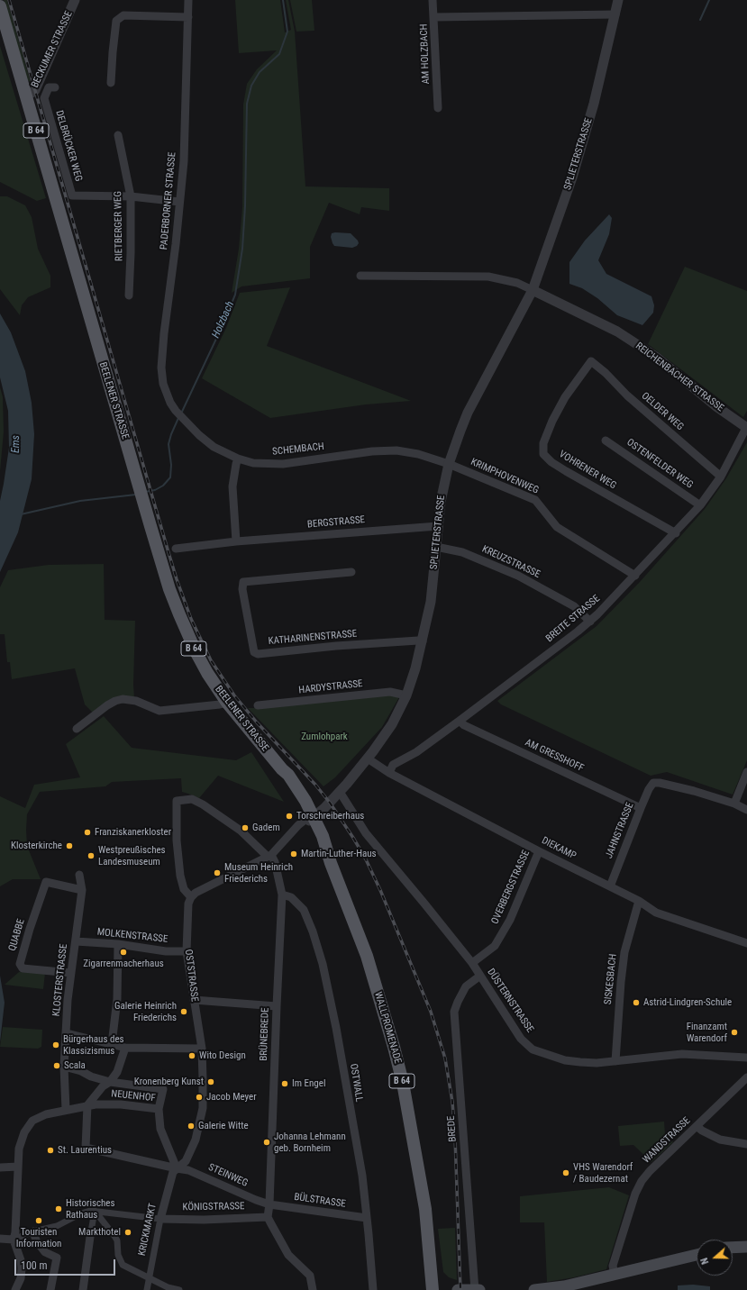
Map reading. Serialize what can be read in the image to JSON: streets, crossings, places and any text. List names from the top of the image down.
{
  "streets": {
    "main road": ["B 64", "BEELENER STRASSE", "WALLPROMENADE"],
    "street": [
      "BECKUMER STRASSE",
      "AM HOLZBACH",
      "DELBRÜCKER WEG",
      "SPLIETERSTRASSE",
      "PADERBORNER STRASSE",
      "RIETBERGER WEG",
      "REICHENBACHER STRASSE",
      "OELDER WEG",
      "SCHEMBACH",
      "OSTENFELDER WEG",
      "VOHRENER WEG",
      "KRIMPHOVENWEG",
      "BERGSTRASSE",
      "KREUZSTRASSE",
      "BREITE STRASSE",
      "KATHARINENSTRASSE",
      "HARDYSTRASSE",
      "AM GRESSHOFF",
      "JAHNSTRASSE",
      "DIEKAMP",
      "OVERBERGSTRASSE",
      "QUABBE",
      "MOLKENSTRASSE",
      "OSTSTRASSE",
      "SISKESBACH",
      "KLOSTERSTRASSE",
      "DÜSTERNSTRASSE",
      "BRÜNEBREDE",
      "OSTWALL",
      "NEUENHOF",
      "BREDE",
      "WANDSTRASSE",
      "STEINWEG",
      "BÜLSTRASSE",
      "KÖNIGSTRASSE",
      "KRICKMARKT"
    ]
  },
  "crossings": [
    ["BECKUMER STRASSE", "BEELENER STRASSE"],
    ["DELBRÜCKER WEG", "PADERBORNER STRASSE"],
    ["DELBRÜCKER WEG", "RIETBERGER WEG"],
    ["SPLIETERSTRASSE", "REICHENBACHER STRASSE"],
    ["SPLIETERSTRASSE", "BEELENER STRASSE"],
    ["SPLIETERSTRASSE", "SCHEMBACH"],
    ["SPLIETERSTRASSE", "KRIMPHOVENWEG"],
    ["SPLIETERSTRASSE", "BERGSTRASSE"],
    ["SPLIETERSTRASSE", "KREUZSTRASSE"],
    ["SPLIETERSTRASSE", "KATHARINENSTRASSE"],
    ["SPLIETERSTRASSE", "HARDYSTRASSE"],
    ["SPLIETERSTRASSE", "DIEKAMP"],
    ["SPLIETERSTRASSE", "DÜSTERNSTRASSE"],
    ["SPLIETERSTRASSE", "WALLPROMENADE"],
    ["PADERBORNER STRASSE", "SCHEMBACH"],
    ["REICHENBACHER STRASSE", "BREITE STRASSE"],
    ["BEELENER STRASSE", "WALLPROMENADE"],
    ["OELDER WEG", "VOHRENER WEG"],
    ["OELDER WEG", "BREITE STRASSE"],
    ["SCHEMBACH", "KRIMPHOVENWEG"],
    ["OSTENFELDER WEG", "BREITE STRASSE"],
    ["VOHRENER WEG", "BREITE STRASSE"],
    ["KRIMPHOVENWEG", "BREITE STRASSE"],
    ["KREUZSTRASSE", "BREITE STRASSE"],
    ["BREITE STRASSE", "AM GRESSHOFF"],
    ["BREITE STRASSE", "DIEKAMP"],
    ["AM GRESSHOFF", "JAHNSTRASSE"],
    ["JAHNSTRASSE", "DIEKAMP"],
    ["DIEKAMP", "OVERBERGSTRASSE"],
    ["DIEKAMP", "SISKESBACH"],
    ["OVERBERGSTRASSE", "DÜSTERNSTRASSE"],
    ["QUABBE", "KLOSTERSTRASSE"],
    ["MOLKENSTRASSE", "OSTSTRASSE"],
    ["MOLKENSTRASSE", "KLOSTERSTRASSE"],
    ["OSTSTRASSE", "NEUENHOF"],
    ["OSTSTRASSE", "STEINWEG"],
    ["OSTSTRASSE", "KRICKMARKT"],
    ["SISKESBACH", "DÜSTERNSTRASSE"],
    ["KLOSTERSTRASSE", "NEUENHOF"],
    ["DÜSTERNSTRASSE", "BREDE"],
    ["BRÜNEBREDE", "OSTWALL"],
    ["BRÜNEBREDE", "STEINWEG"],
    ["BRÜNEBREDE", "BÜLSTRASSE"],
    ["BRÜNEBREDE", "KÖNIGSTRASSE"],
    ["OSTWALL", "BÜLSTRASSE"],
    ["NEUENHOF", "STEINWEG"],
    ["NEUENHOF", "KRICKMARKT"],
    ["STEINWEG", "BÜLSTRASSE"],
    ["STEINWEG", "KRICKMARKT"],
    ["KÖNIGSTRASSE", "KRICKMARKT"]
  ],
  "water": ["Holzbach", "Ems"],
  "parks": ["Zumlohpark"],
  "places": [
    "Torschreiberhaus",
    "Gadem",
    "Franziskanerkloster",
    "Klosterkirche",
    "Martin-Luther-Haus",
    "Westpreußisches Landesmuseum",
    "Museum Heinrich Friederichs",
    "Zigarrenmacherhaus",
    "Astrid-Lindgren-Schule",
    "Galerie Heinrich Friederichs",
    "Finanzamt Warendorf",
    "Bürgerhaus des Klassizismus",
    "Wito Design",
    "Scala",
    "Kronenberg Kunst",
    "Im Engel",
    "Jacob Meyer",
    "Galerie Witte",
    "Johanna Lehmann geb. Bornheim",
    "St. Laurentius",
    "VHS Warendorf / Baudezernat",
    "Historisches Rathaus",
    "Touristen Information",
    "Markthotel"
  ],
  "scale_bar": "100 m",
  "north": "left"
}
